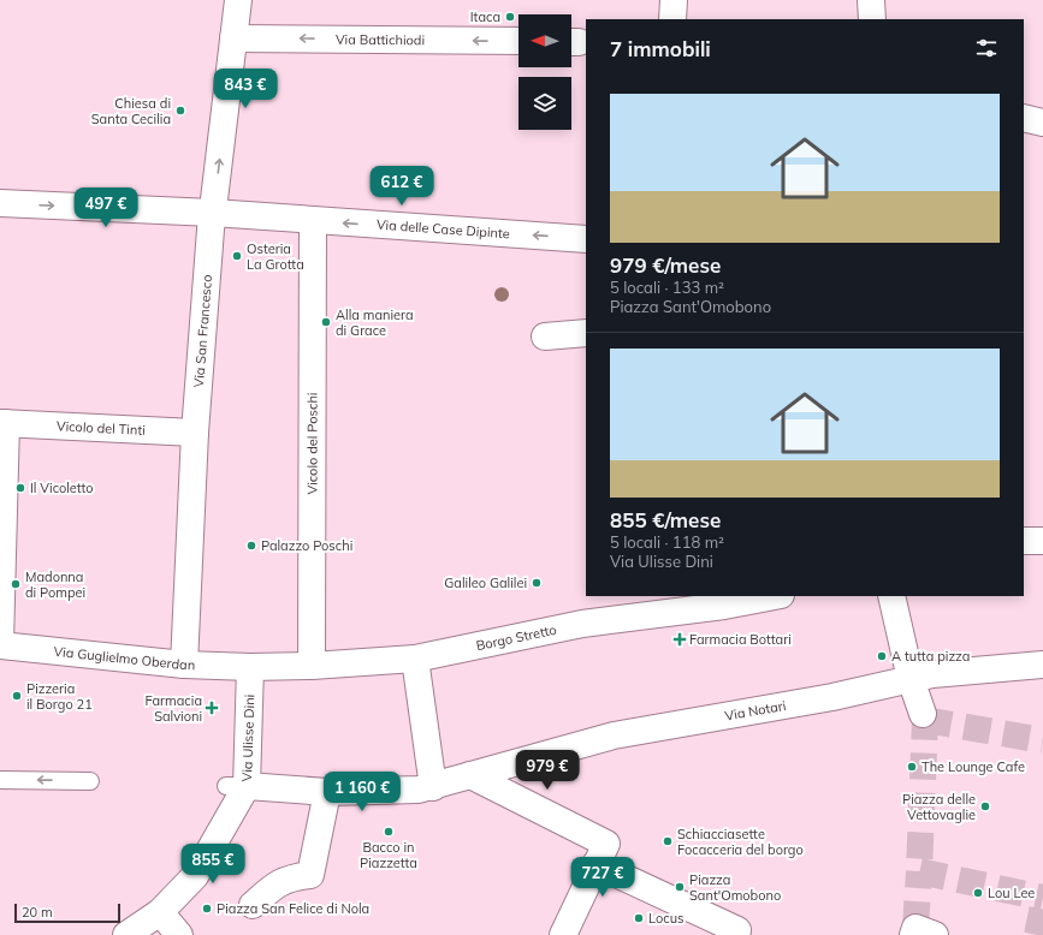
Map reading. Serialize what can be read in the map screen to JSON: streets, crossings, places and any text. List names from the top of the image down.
{
  "streets": {
    "street": [
      "Via Battichiodi",
      "Via delle Case Dipinte",
      "Via San Francesco",
      "Vicolo del Tinti",
      "Vicolo del Poschi",
      "Borgo Stretto",
      "Via Guglielmo Oberdan",
      "Via Notari",
      "Via Ulisse Dini"
    ]
  },
  "crossings": [
    ["Via Battichiodi", "Via San Francesco"],
    ["Via delle Case Dipinte", "Via San Francesco"],
    ["Via delle Case Dipinte", "Vicolo del Poschi"],
    ["Via San Francesco", "Vicolo del Tinti"],
    ["Via San Francesco", "Via Guglielmo Oberdan"],
    ["Vicolo del Tinti", "Via Guglielmo Oberdan"],
    ["Vicolo del Poschi", "Borgo Stretto"],
    ["Borgo Stretto", "Via Guglielmo Oberdan"],
    ["Borgo Stretto", "Via Ulisse Dini"],
    ["Via Guglielmo Oberdan", "Via Ulisse Dini"],
    ["Via Notari", "Via Ulisse Dini"]
  ],
  "one_way": ["Via Battichiodi"],
  "places": {
    "other": [
      "Itaca",
      "Chiesa di Santa Cecilia",
      "Osteria La Grotta",
      "Alla maniera di Grace",
      "Il Vicoletto",
      "Palazzo Poschi",
      "Galileo Galilei",
      "Madonna di Pompei",
      "A tutta pizza",
      "Pizzeria il Borgo 21",
      "The Lounge Cafe",
      "Piazza delle Vettovaglie",
      "Bacco in Piazzetta",
      "Schiacciasette Focacceria del borgo",
      "Piazza Sant'Omobono",
      "Lou Lee",
      "Piazza San Felice di Nola",
      "Locus"
    ],
    "health": ["Farmacia Bottari", "Farmacia Salvioni"]
  },
  "scale_bar": "20 m",
  "north": "left",
  "page": {
    "heading": "7 immobili",
    "price": [
      "843 €",
      "612 €",
      "497 €",
      "979 €",
      "1 160 €",
      "855 €",
      "727 €"
    ],
    "list": [
      {
        "name": "979 €/mese",
        "note": "5 locali · 133 m² · Piazza Sant'Omobono"
      },
      {
        "name": "855 €/mese",
        "note": "5 locali · 118 m² · Via Ulisse Dini"
      }
    ],
    "scale": "20 m"
  }
}
